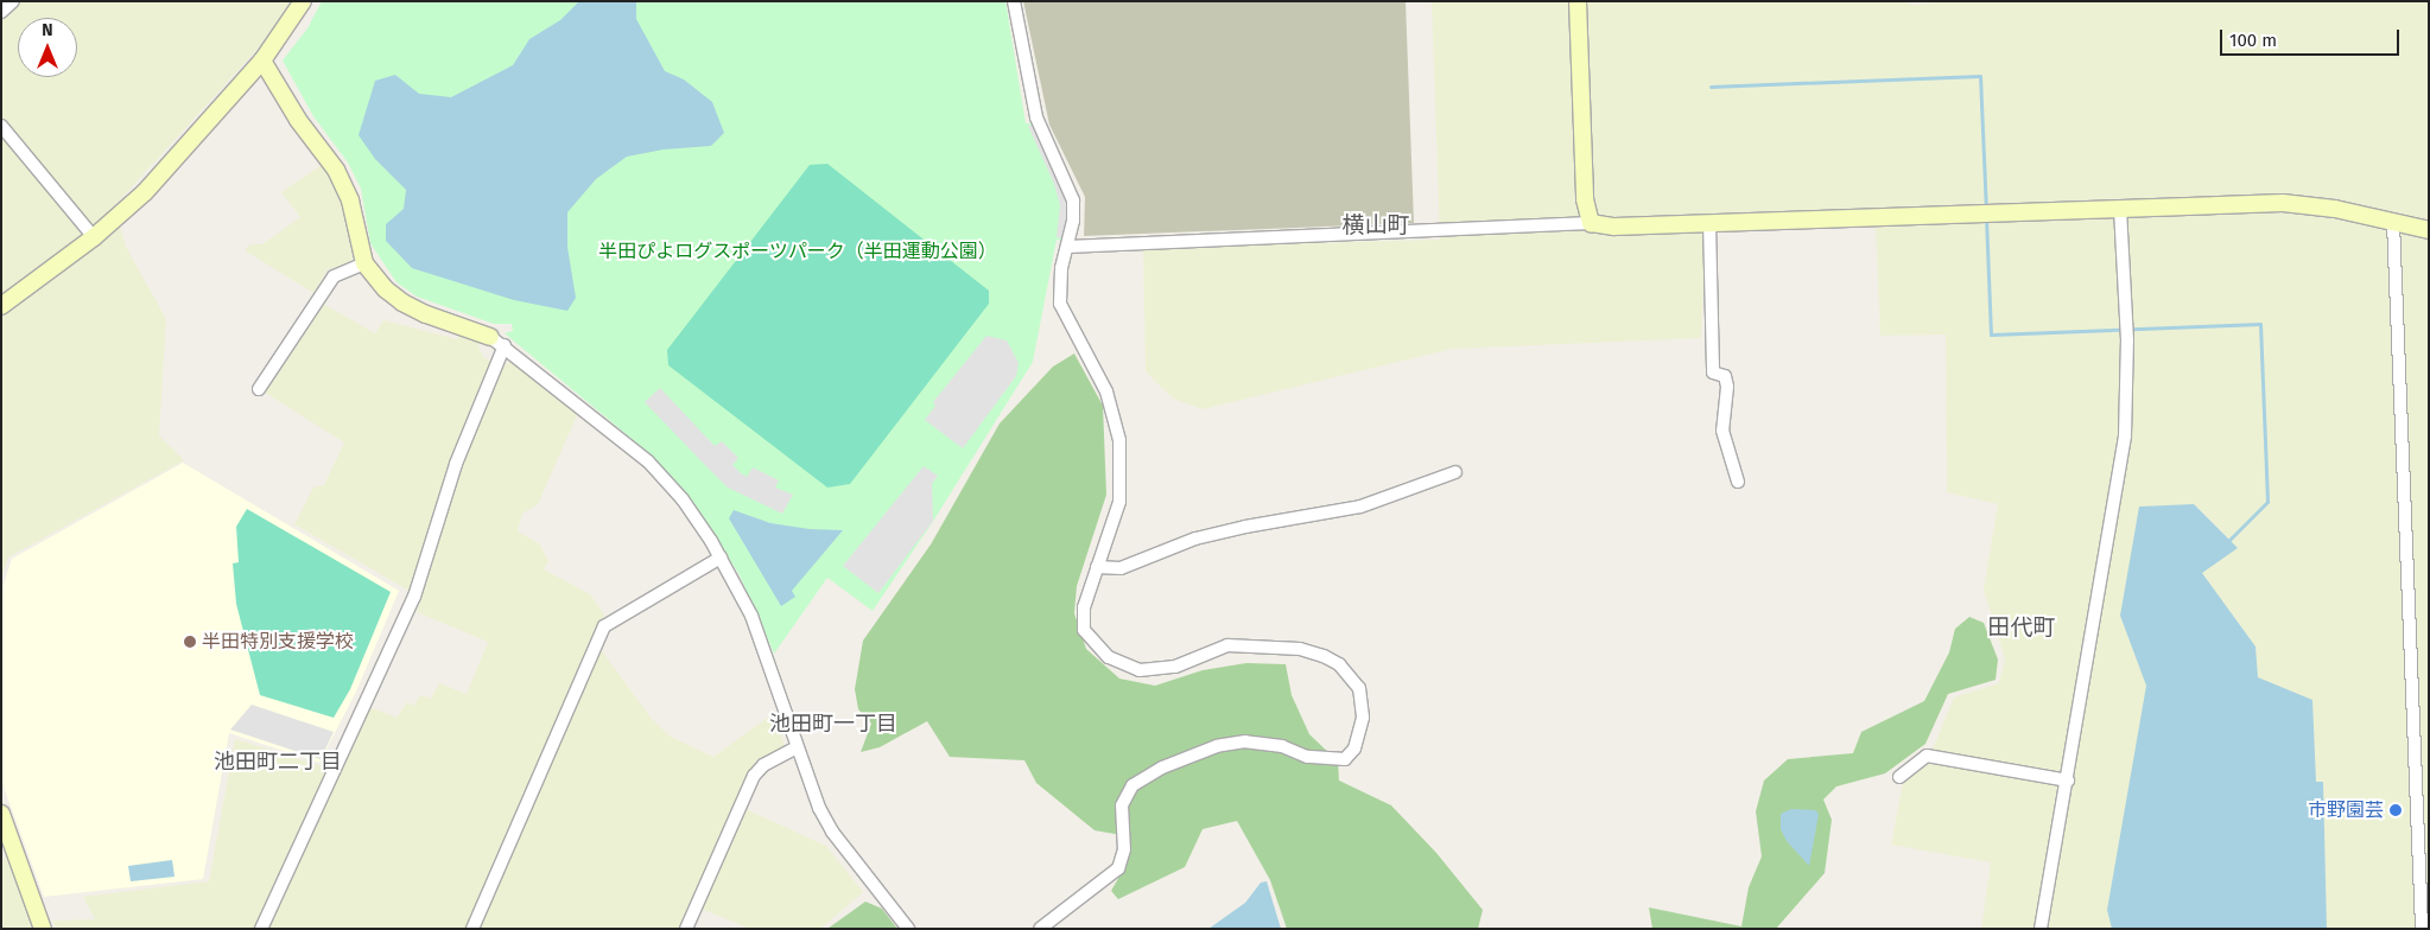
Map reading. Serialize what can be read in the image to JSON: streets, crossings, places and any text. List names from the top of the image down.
{
  "districts": [
    "横山町",
    "田代町",
    "池田町一丁目",
    "池田町二丁目"
  ],
  "parks": ["半田ぴよログスポーツパーク（半田運動公園）"],
  "places": ["半田特別支援学校", "市野園芸"],
  "scale_bar": "100 m",
  "north": "top"
}
